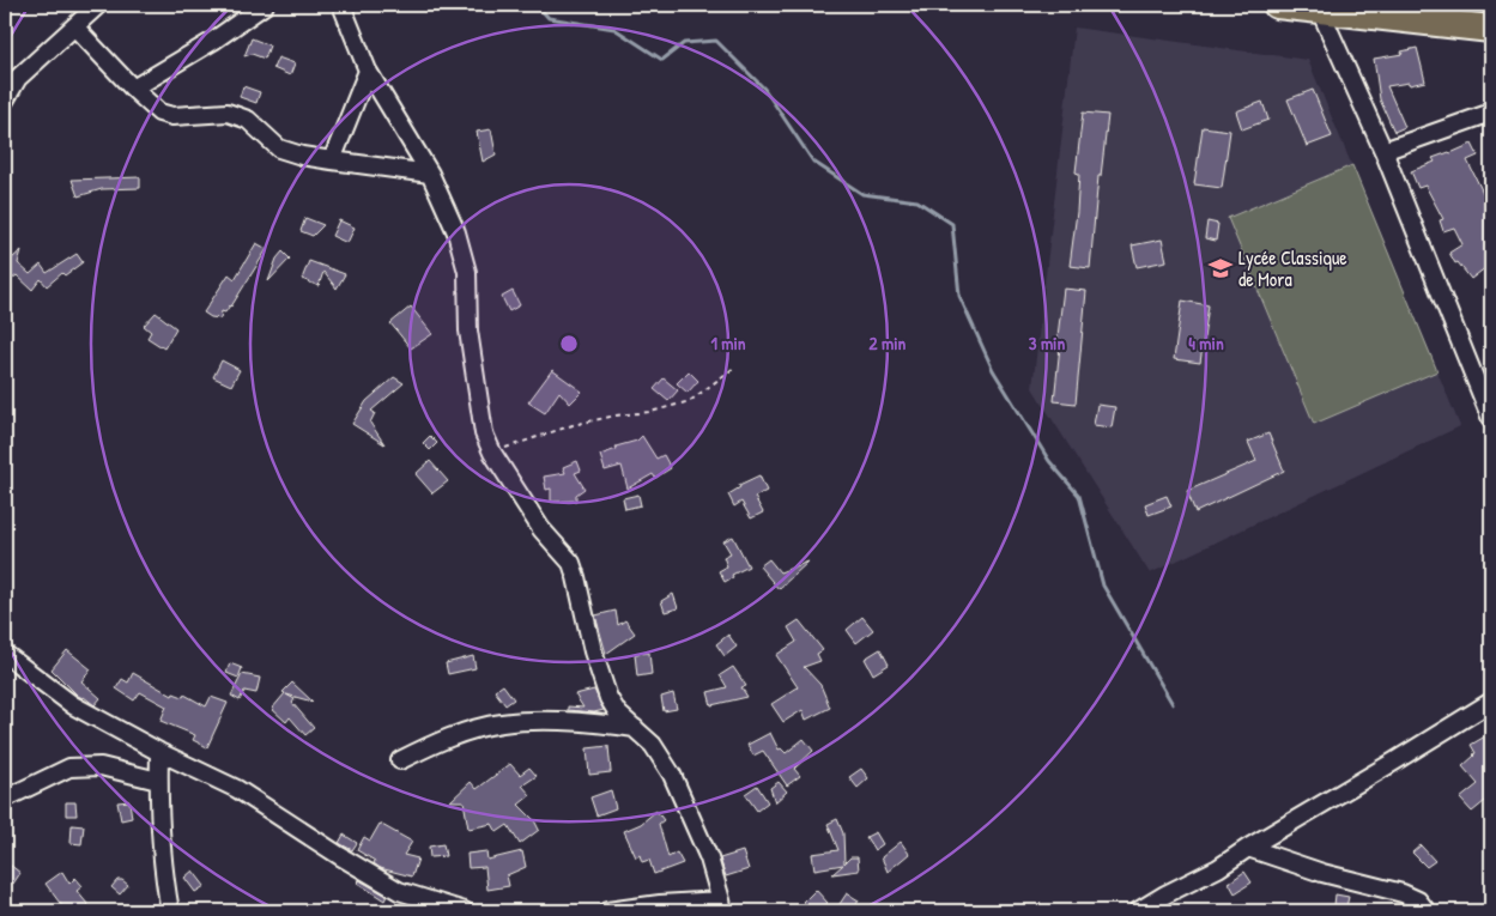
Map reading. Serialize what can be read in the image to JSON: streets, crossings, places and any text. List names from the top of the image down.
{
  "places": {
    "school or university": ["Lycée Classique de Mora"]
  },
  "rings": [
    "1 min",
    "2 min",
    "3 min",
    "4 min"
  ]
}
